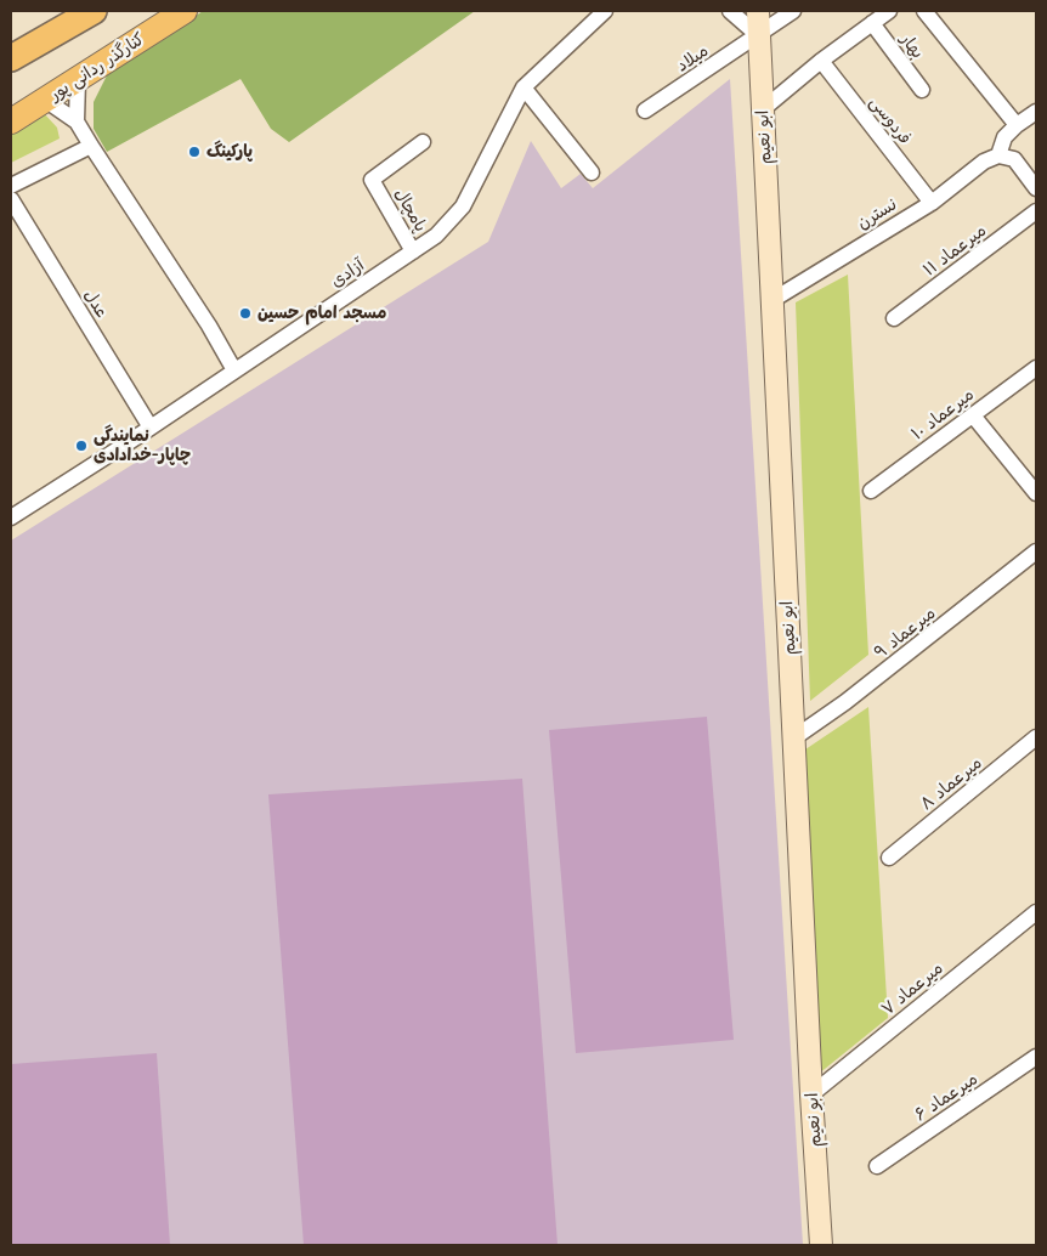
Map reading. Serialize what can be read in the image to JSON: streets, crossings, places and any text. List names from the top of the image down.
{
  "streets": {
    "main road": ["کنارگذر ردانی پور", "ابو نعیم"],
    "street": [
      "بهار",
      "میلاد",
      "فردوسی",
      "پامچال",
      "نسترن",
      "میرعماد ۱۱",
      "آزادی",
      "عدل",
      "میرعماد ۱۰",
      "میرعماد ۹",
      "میرعماد ۸",
      "میرعماد ۷",
      "میرعماد ۶"
    ]
  },
  "crossings": [
    ["میلاد", "ابو نعیم"],
    ["فردوسی", "نسترن"],
    ["ابو نعیم", "نسترن"],
    ["ابو نعیم", "میرعماد ۹"],
    ["ابو نعیم", "میرعماد ۷"],
    ["پامچال", "آزادی"],
    ["آزادی", "عدل"]
  ],
  "places": ["پارکینگ", "مسجد امام حسین", "نمایندگی چاپار-خدادادی"]
}
